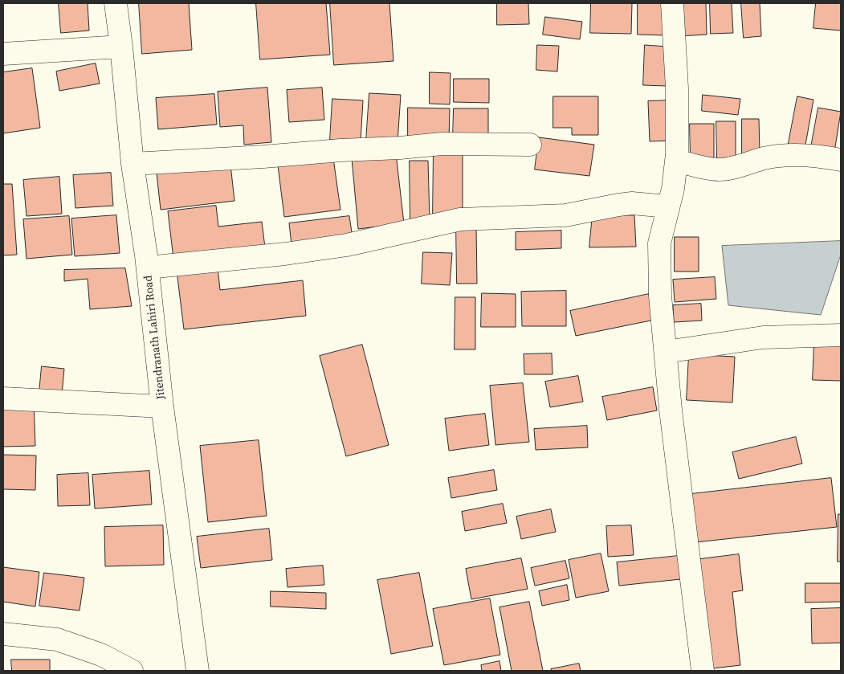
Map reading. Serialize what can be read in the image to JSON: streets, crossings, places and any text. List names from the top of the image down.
{
  "streets": {
    "street": ["Jitendranath Lahiri Road"]
  }
}
